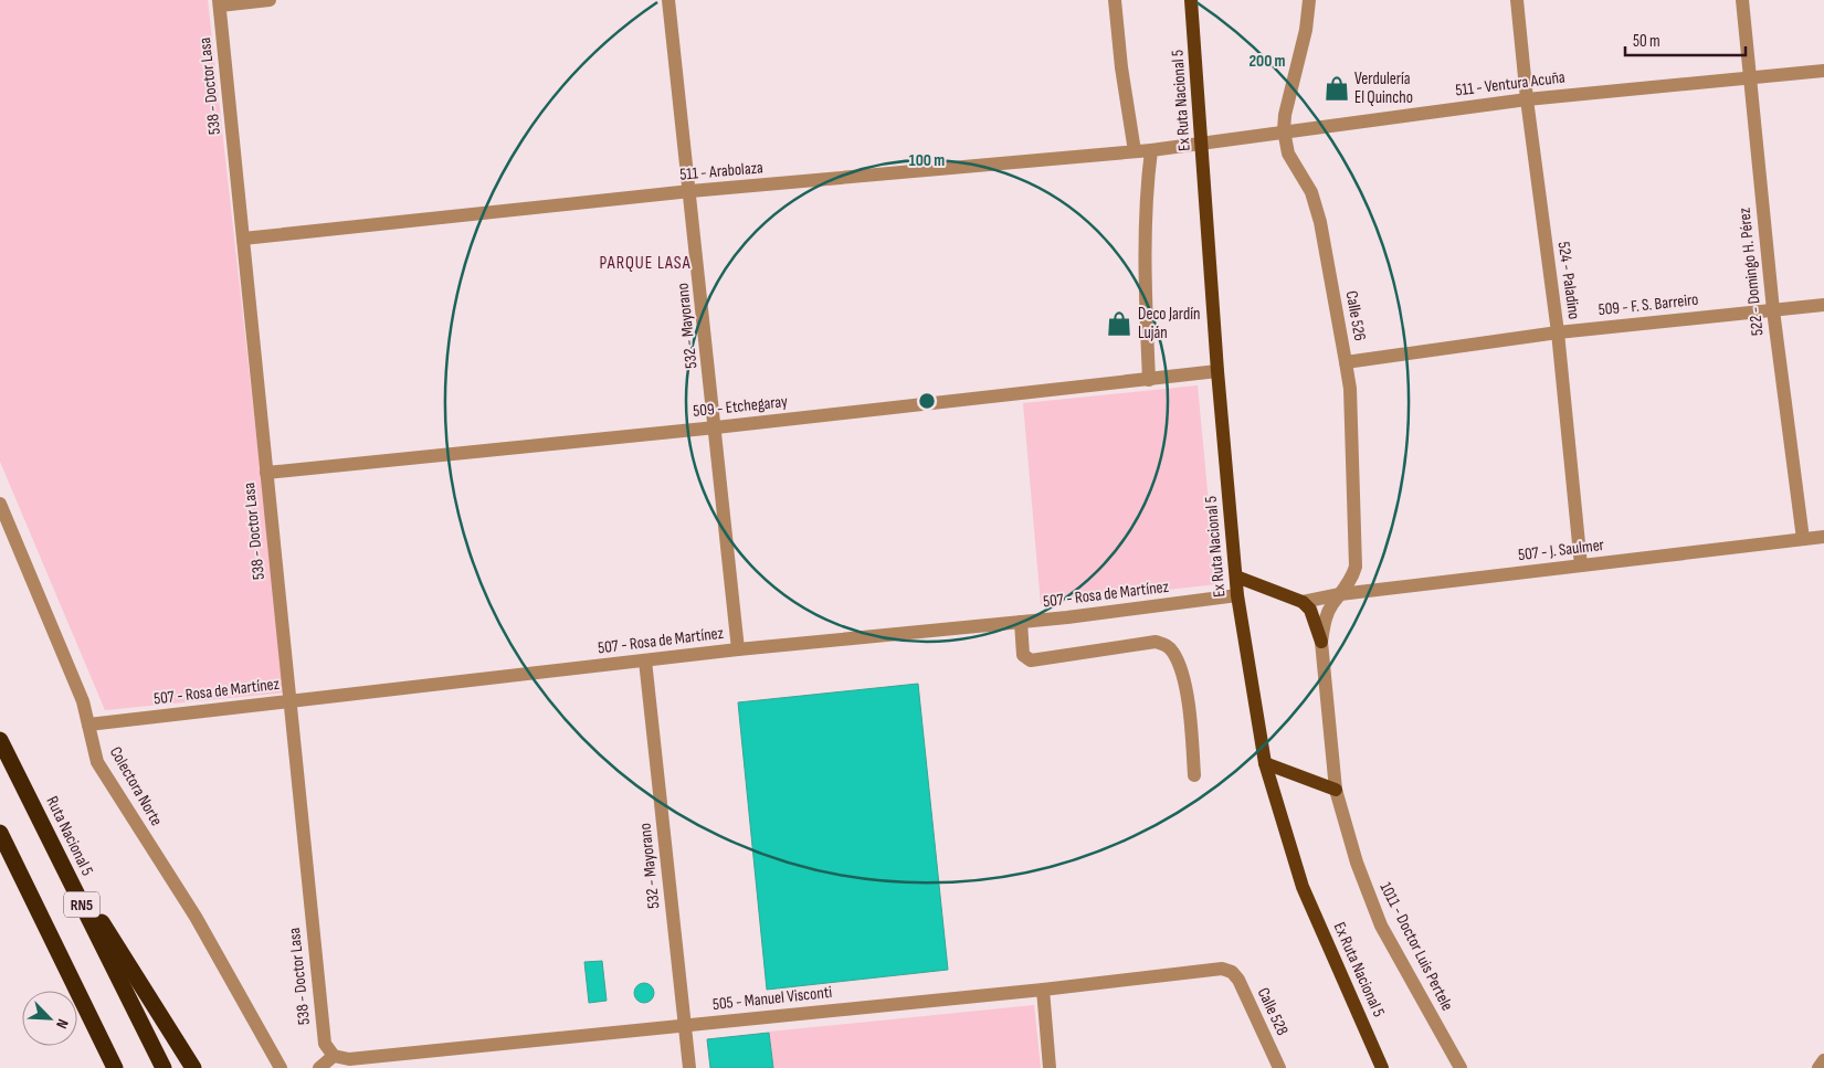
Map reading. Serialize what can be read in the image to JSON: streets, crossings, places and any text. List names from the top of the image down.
{
  "streets": {
    "highway": ["Ruta Nacional 5", "RN5"],
    "main road": ["Ex Ruta Nacional 5"],
    "street": [
      "511 - Ventura Acuña",
      "538 - Doctor Lasa",
      "511 - Arabolaza",
      "522 - Domingo H. Pérez",
      "524 - Paladino",
      "509 - F. S. Barreiro",
      "Calle 526",
      "532 - Mayorano",
      "509 - Etchegaray",
      "507 - J. Saulmer",
      "507 - Rosa de Martínez",
      "Colectora Norte",
      "1011 - Doctor Luis Pertele",
      "505 - Manuel Visconti",
      "Calle 528"
    ]
  },
  "crossings": [
    ["511 - Ventura Acuña", "Ex Ruta Nacional 5"],
    ["511 - Ventura Acuña", "511 - Arabolaza"],
    ["511 - Ventura Acuña", "522 - Domingo H. Pérez"],
    ["511 - Ventura Acuña", "524 - Paladino"],
    ["511 - Ventura Acuña", "Calle 526"],
    ["538 - Doctor Lasa", "511 - Arabolaza"],
    ["538 - Doctor Lasa", "509 - Etchegaray"],
    ["538 - Doctor Lasa", "507 - Rosa de Martínez"],
    ["538 - Doctor Lasa", "505 - Manuel Visconti"],
    ["Ex Ruta Nacional 5", "511 - Arabolaza"],
    ["Ex Ruta Nacional 5", "509 - Etchegaray"],
    ["Ex Ruta Nacional 5", "507 - Rosa de Martínez"],
    ["511 - Arabolaza", "532 - Mayorano"],
    ["522 - Domingo H. Pérez", "509 - F. S. Barreiro"],
    ["522 - Domingo H. Pérez", "507 - J. Saulmer"],
    ["524 - Paladino", "509 - F. S. Barreiro"],
    ["524 - Paladino", "507 - J. Saulmer"],
    ["509 - F. S. Barreiro", "Calle 526"],
    ["Calle 526", "507 - J. Saulmer"],
    ["Calle 526", "1011 - Doctor Luis Pertele"],
    ["532 - Mayorano", "509 - Etchegaray"],
    ["532 - Mayorano", "507 - Rosa de Martínez"],
    ["532 - Mayorano", "505 - Manuel Visconti"],
    ["507 - Rosa de Martínez", "Colectora Norte"],
    ["505 - Manuel Visconti", "Calle 528"]
  ],
  "districts": ["PARQUE LASA"],
  "places": {
    "shop": ["Verdulería El Quincho", "Deco Jardín Luján"]
  },
  "scale_bar": "50 m",
  "north": "bottom right",
  "rings": ["200 m", "100 m"]
}
